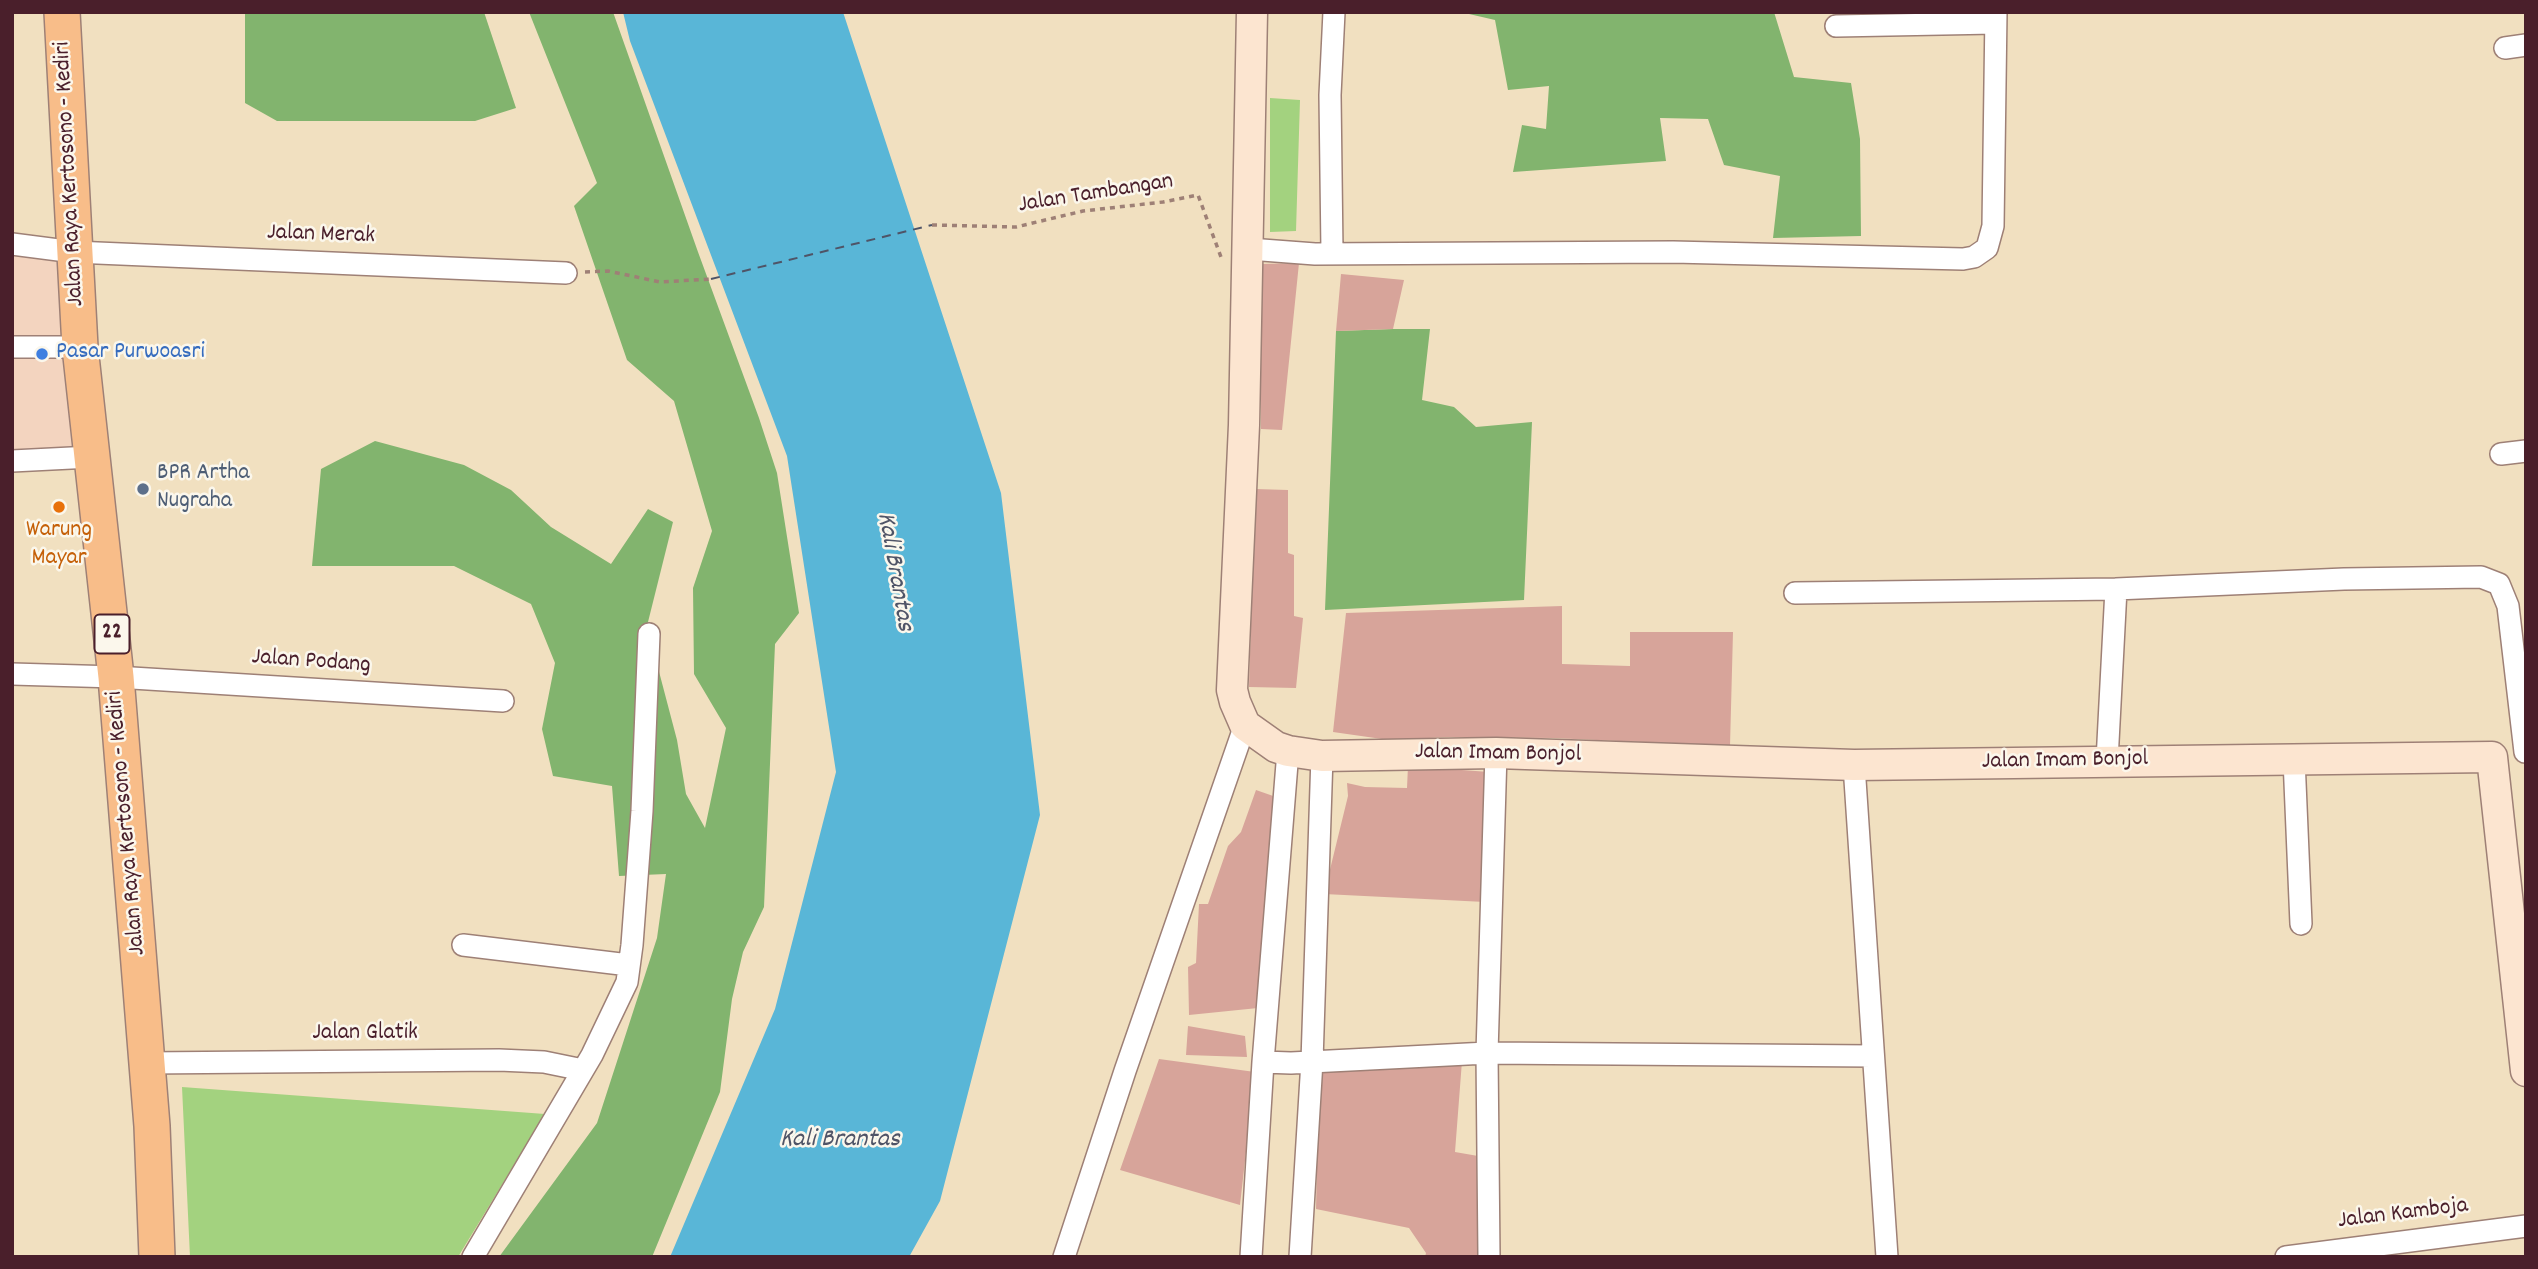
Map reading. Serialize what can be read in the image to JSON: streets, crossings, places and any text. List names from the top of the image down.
{
  "streets": {
    "highway": ["Jalan Raya Kertosono - Kediri", "22"],
    "main road": ["Jalan Imam Bonjol"],
    "street": [
      "Jalan Merak",
      "Jalan Podang",
      "Jalan Glatik",
      "Jalan Kamboja"
    ],
    "path": ["Jalan Tambangan"]
  },
  "crossings": [
    ["Jalan Raya Kertosono - Kediri", "Jalan Merak"],
    ["Jalan Raya Kertosono - Kediri", "Jalan Podang"],
    ["Jalan Raya Kertosono - Kediri", "Jalan Glatik"]
  ],
  "water": ["Kali Brantas"],
  "places": ["Pasar Purwoasri", "BPR Artha Nugraha", "Warung Mayar"]
}
